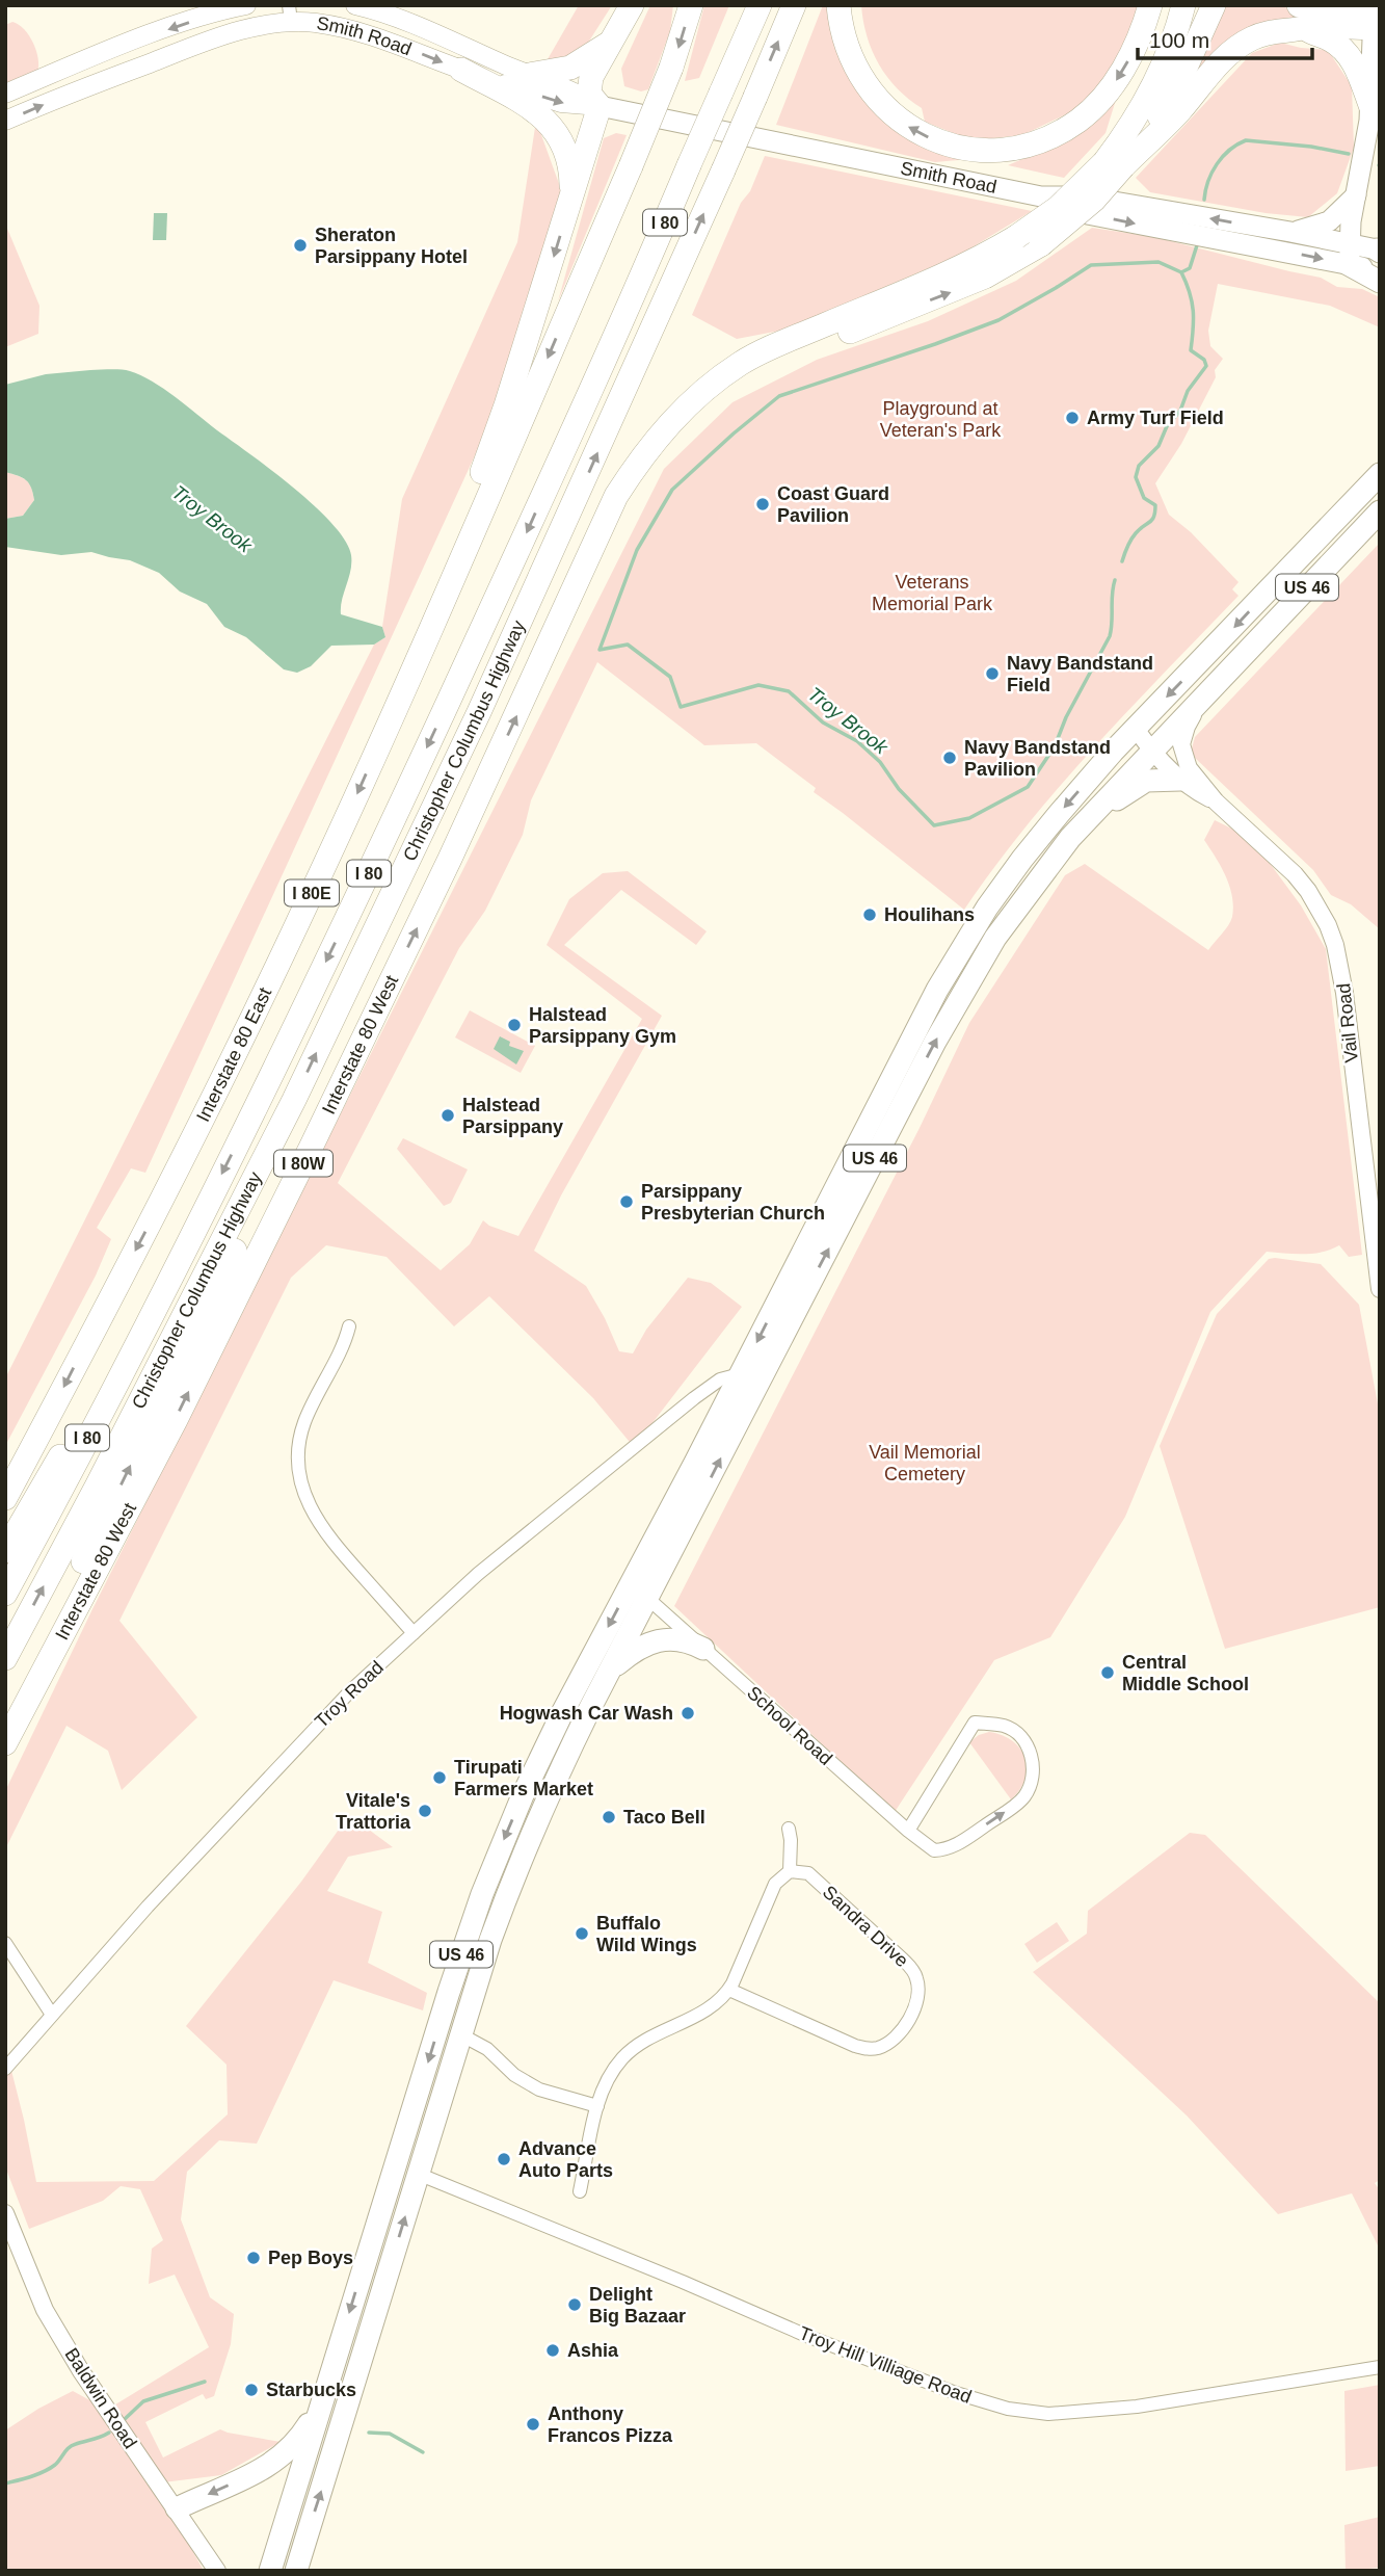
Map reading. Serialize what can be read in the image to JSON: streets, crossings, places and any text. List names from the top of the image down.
{
  "streets": {
    "highway": [
      "I 80",
      "US 46",
      "Christopher Columbus Highway",
      "I 80E",
      "Interstate 80 West",
      "Interstate 80 East",
      "I 80W"
    ],
    "main road": ["Smith Road"],
    "street": [
      "Vail Road",
      "Troy Road",
      "School Road",
      "Sandra Drive",
      "Troy Hill Villiage Road",
      "Baldwin Road"
    ]
  },
  "crossings": [
    ["US 46", "Vail Road"],
    ["US 46", "Troy Road"],
    ["US 46", "School Road"],
    ["US 46", "Troy Hill Villiage Road"]
  ],
  "water": ["Troy Brook"],
  "parks": ["Playground at Veteran's Park", "Veterans Memorial Park", "Vail Memorial Cemetery"],
  "places": [
    "Sheraton Parsippany Hotel",
    "Army Turf Field",
    "Coast Guard Pavilion",
    "Navy Bandstand Field",
    "Navy Bandstand Pavilion",
    "Houlihans",
    "Halstead Parsippany Gym",
    "Halstead Parsippany",
    "Parsippany Presbyterian Church",
    "Central Middle School",
    "Hogwash Car Wash",
    "Tirupati Farmers Market",
    "Vitale's Trattoria",
    "Taco Bell",
    "Buffalo Wild Wings",
    "Advance Auto Parts",
    "Pep Boys",
    "Delight Big Bazaar",
    "Ashia",
    "Starbucks",
    "Anthony Francos Pizza"
  ],
  "scale_bar": "100 m"
}
